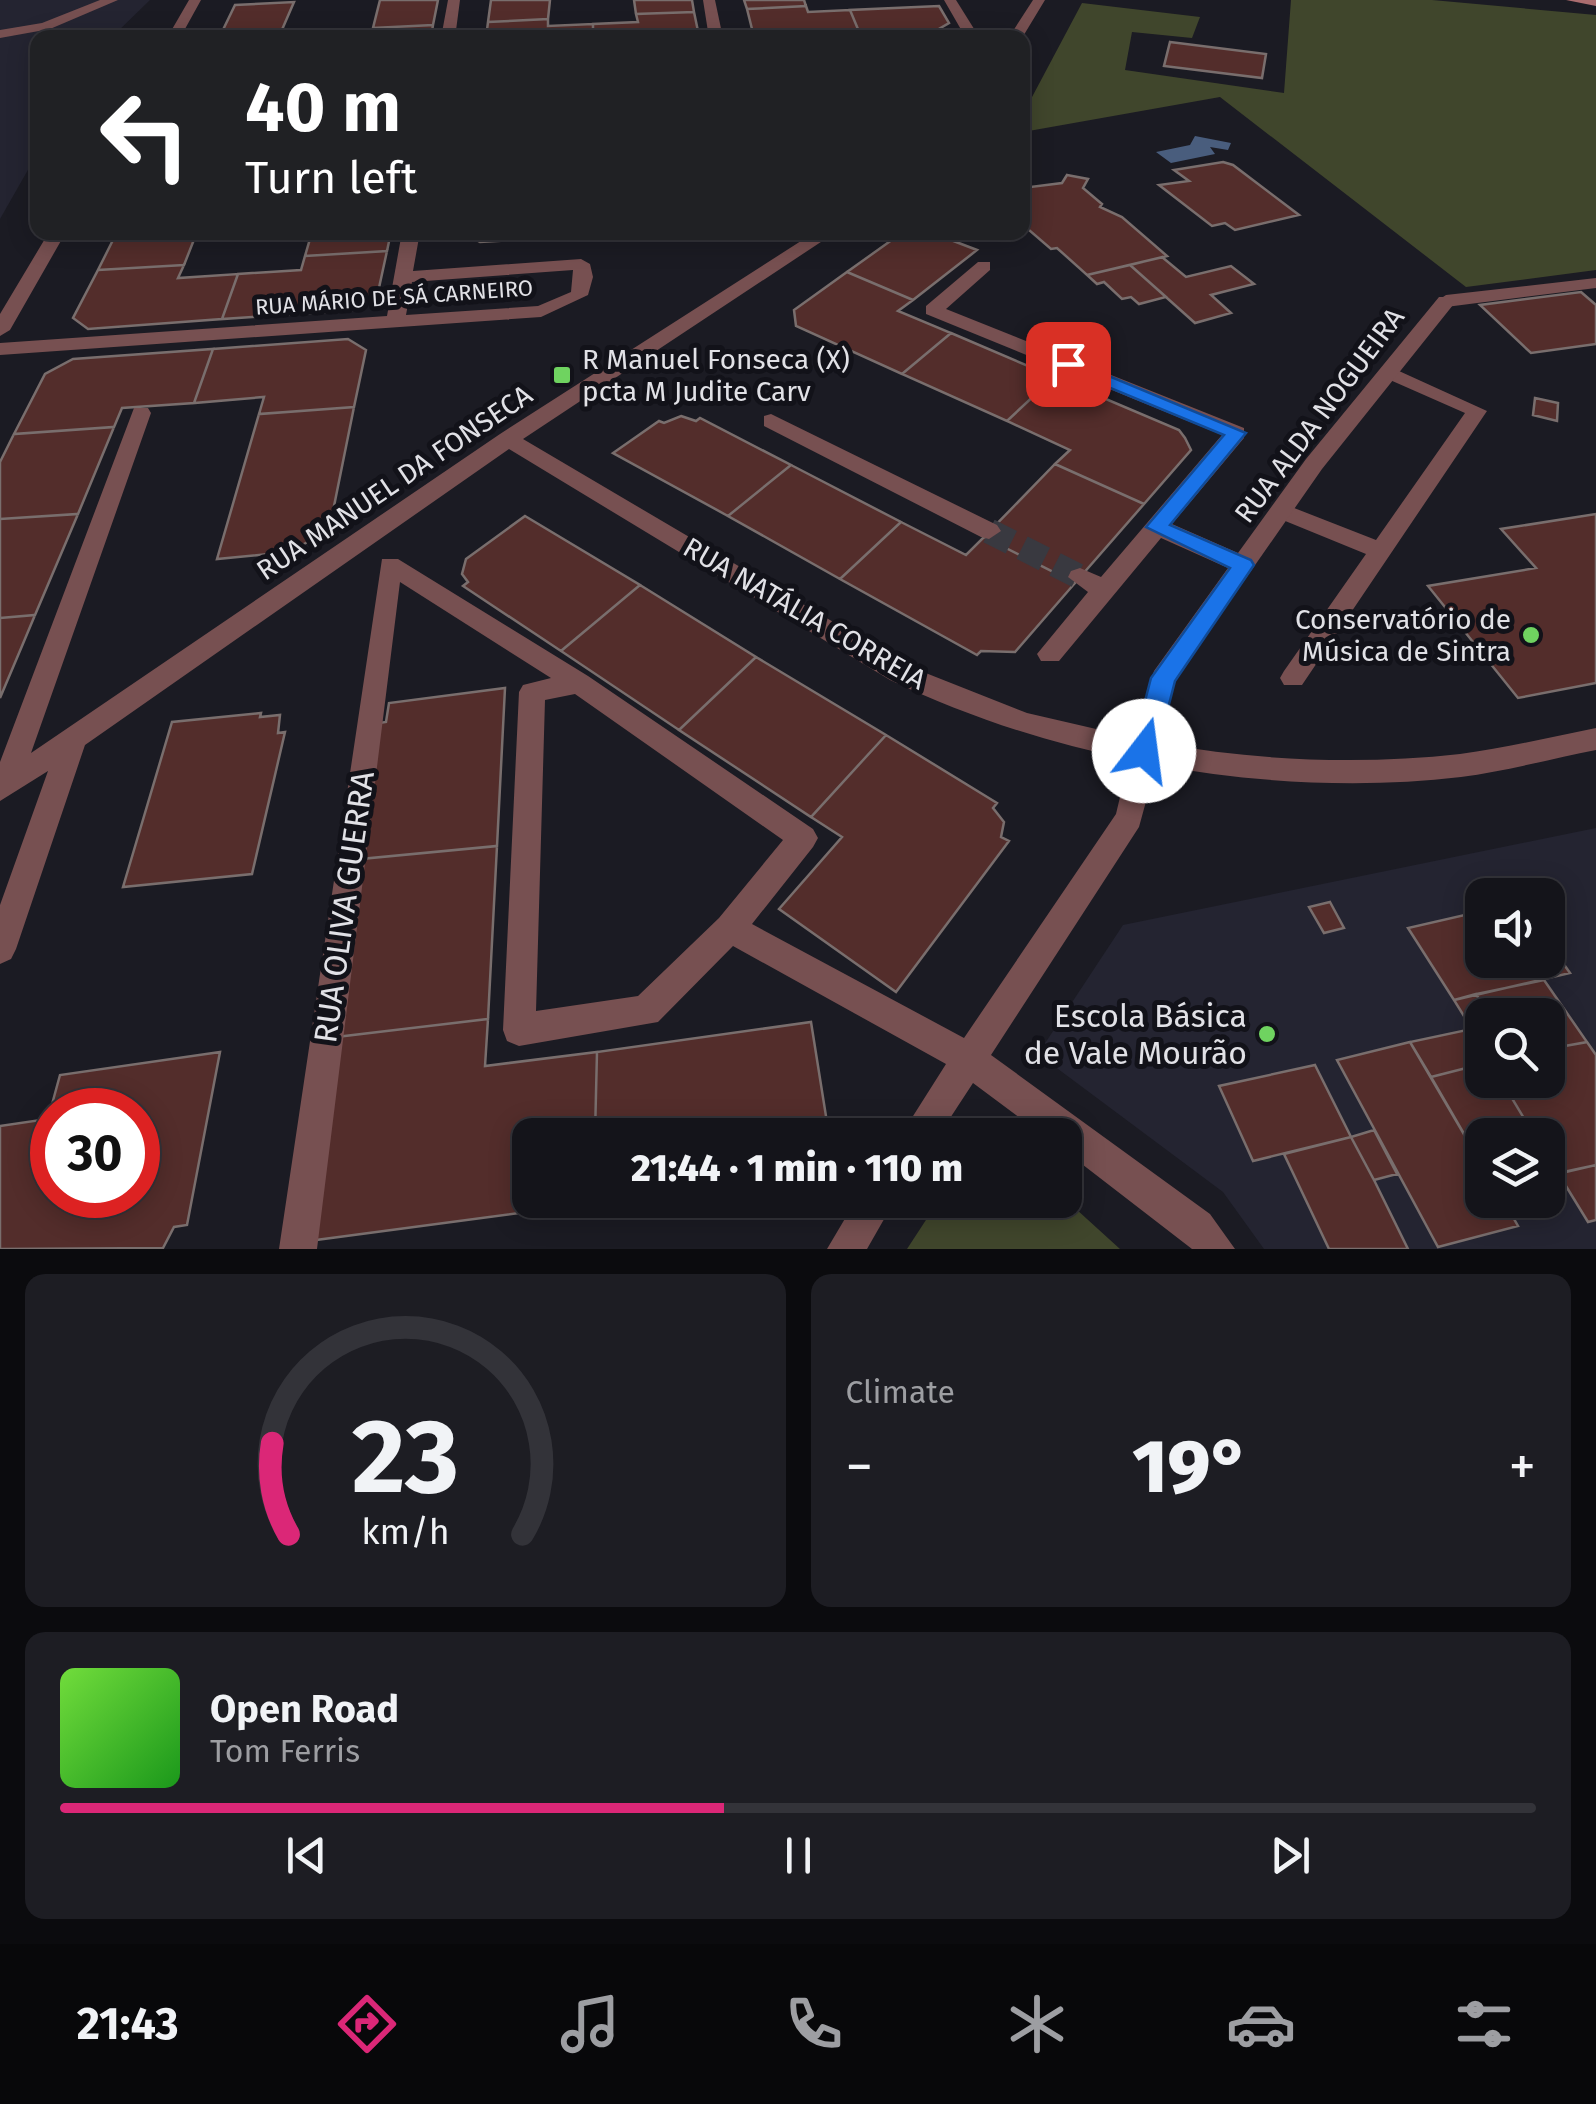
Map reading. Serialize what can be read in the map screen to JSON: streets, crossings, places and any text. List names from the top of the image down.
{
  "streets": {
    "street": [
      "RUA MÁRIO DE SÁ CARNEIRO",
      "RUA ALDA NOGUEIRA",
      "RUA MANUEL DA FONSECA",
      "RUA NATÁLIA CORREIA",
      "RUA OLIVA GUERRA"
    ]
  },
  "crossings": [
    ["RUA ALDA NOGUEIRA", "RUA NATÁLIA CORREIA"],
    ["RUA MANUEL DA FONSECA", "RUA NATÁLIA CORREIA"]
  ],
  "places": {
    "transit": ["R Manuel Fonseca (X) pcta M Judite Carv"],
    "other": ["Conservatório de Música de Sintra", "Escola Básica de Vale Mourão"]
  },
  "page": {
    "turn": ["40 m", "Turn left"],
    "limit": "30",
    "trip": "21:44 · 1 min · 110 m",
    "tile": "Climate",
    "heat": ["−", "19°", "+"],
    "song": ["Open Road", "Tom Ferris"],
    "tabs": "21:43",
    "gauge": ["23", "km/h"]
  }
}
